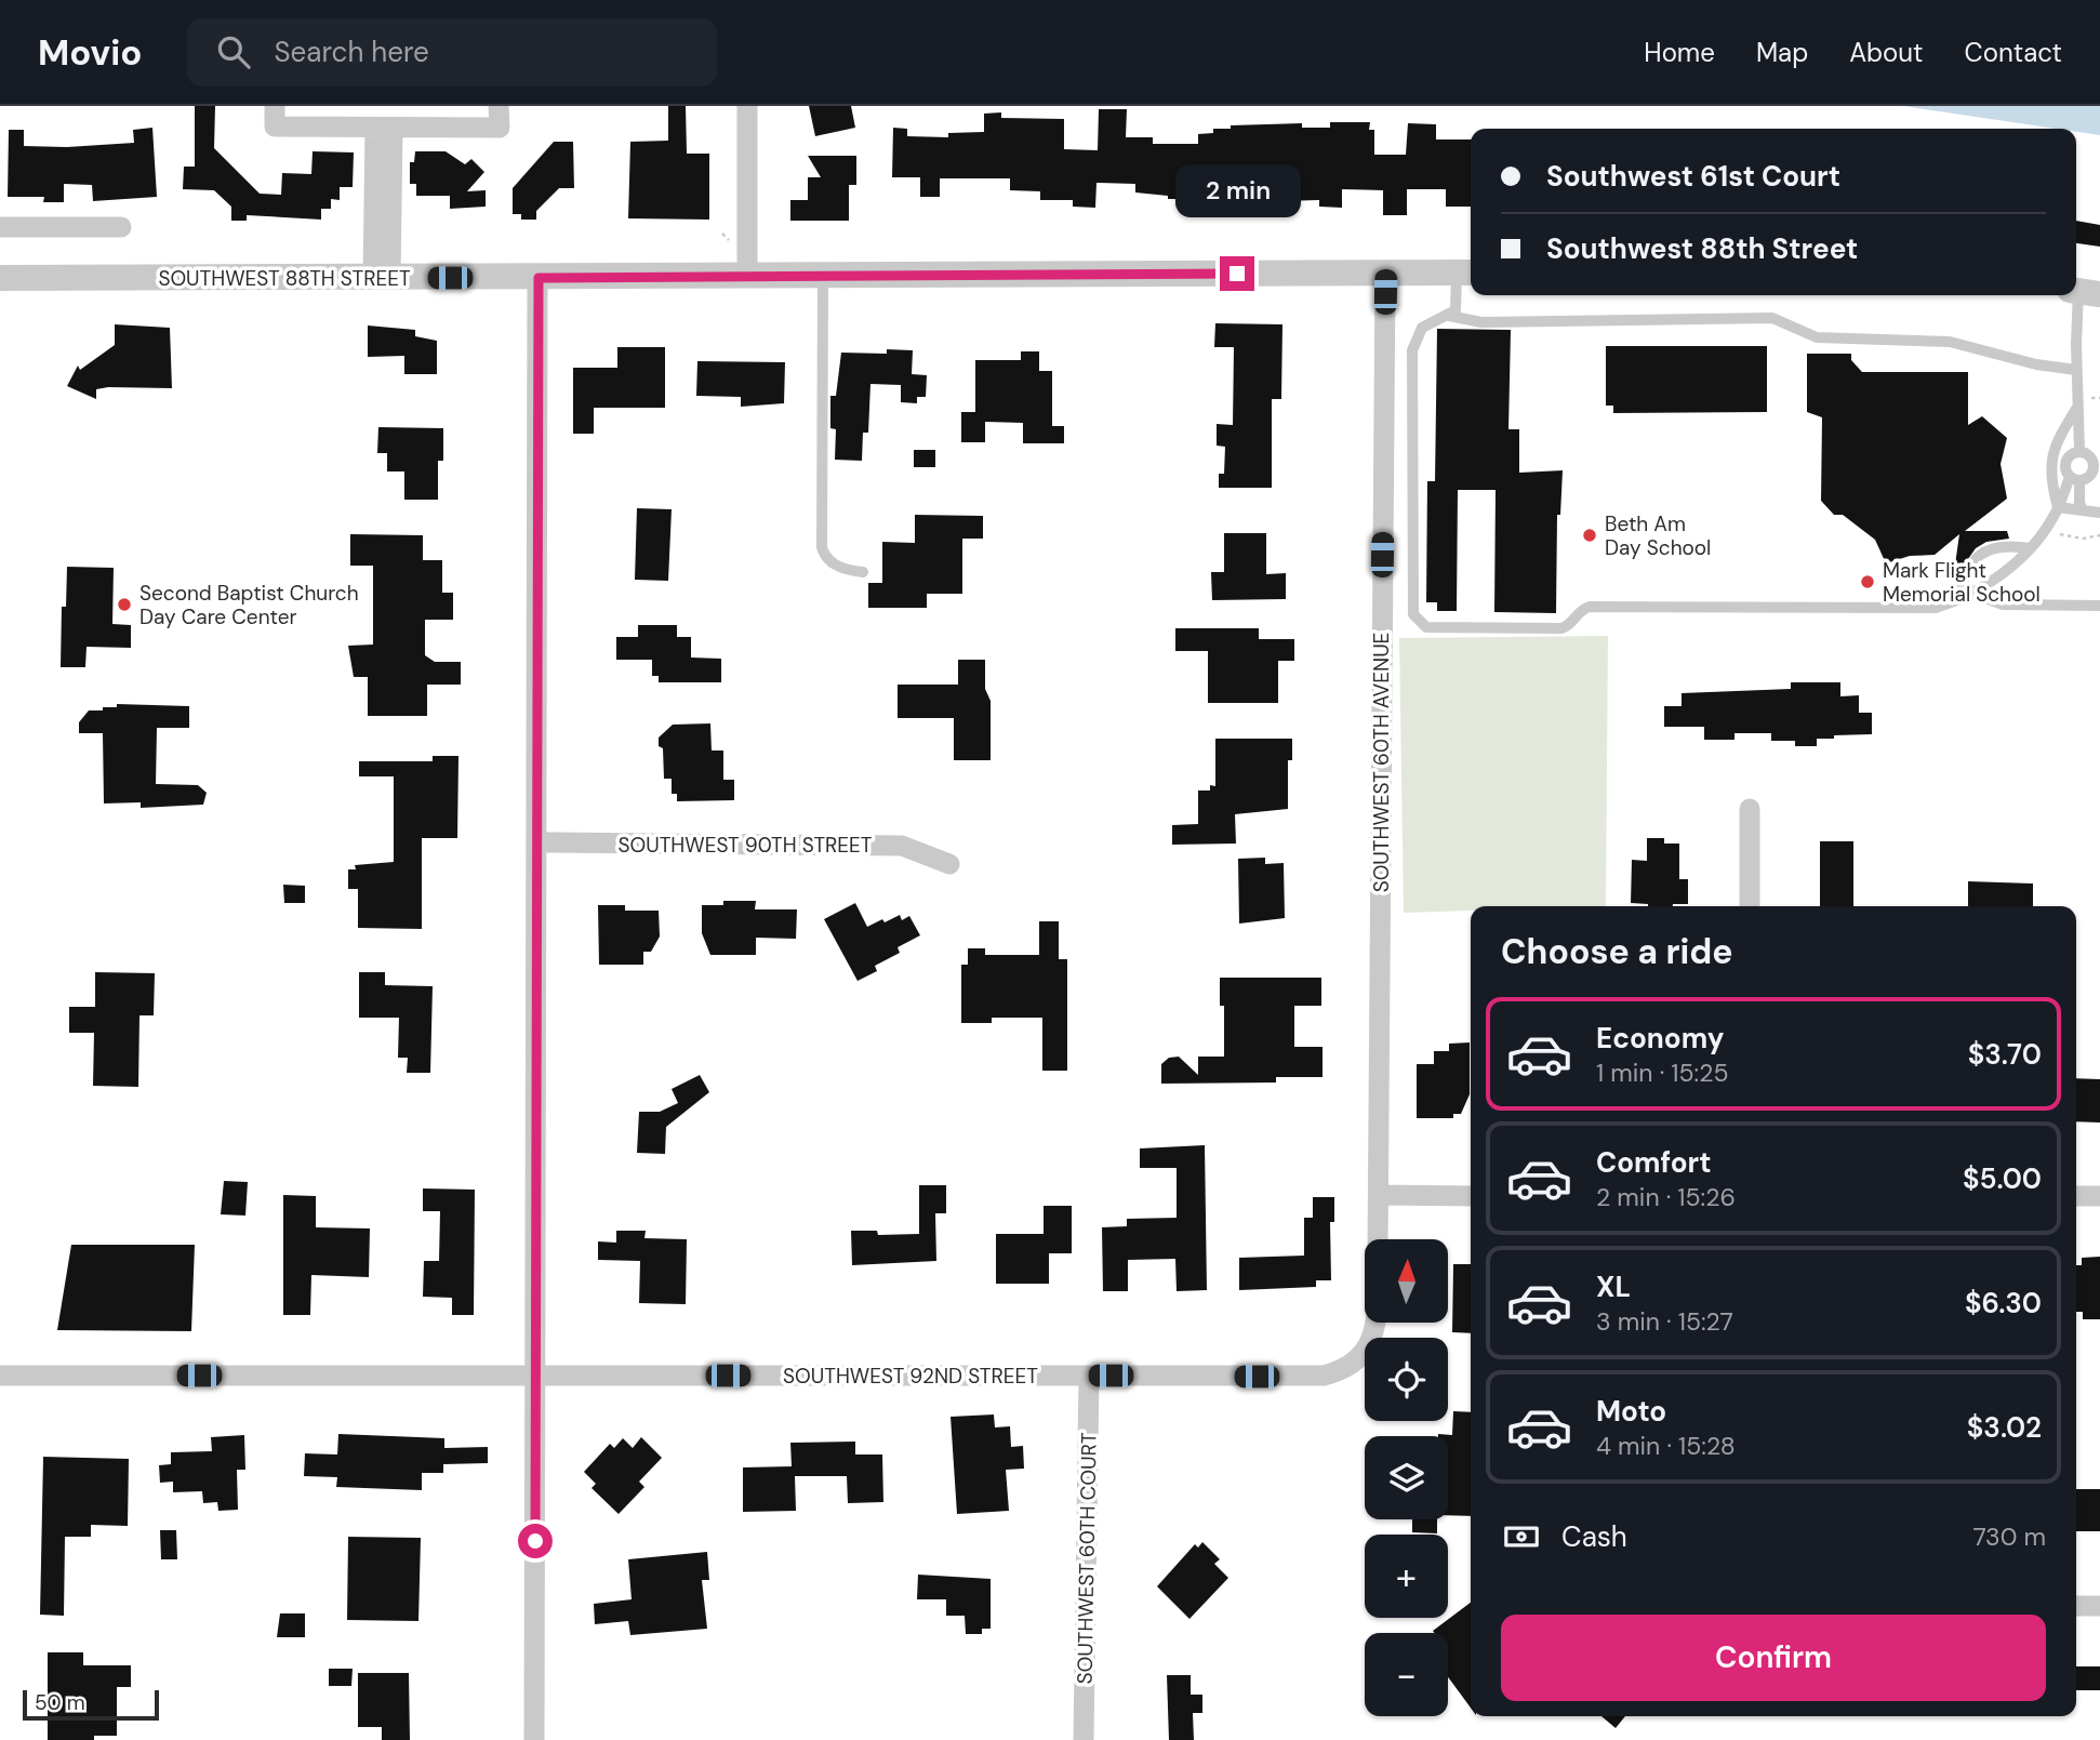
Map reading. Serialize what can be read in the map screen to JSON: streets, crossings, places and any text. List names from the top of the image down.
{
  "streets": {
    "street": [
      "SOUTHWEST 88TH STREET",
      "SOUTHWEST 60TH AVENUE",
      "SOUTHWEST 90TH STREET",
      "SOUTHWEST 92ND STREET",
      "SOUTHWEST 60TH COURT"
    ]
  },
  "crossings": [
    ["SOUTHWEST 88TH STREET", "SOUTHWEST 60TH AVENUE"],
    ["SOUTHWEST 92ND STREET", "SOUTHWEST 60TH COURT"]
  ],
  "places": ["Beth Am Day School", "Mark Flight Memorial School", "Second Baptist Church Day Care Center"],
  "scale_bar": "50 m",
  "north": "top",
  "page": {
    "header": "Movio",
    "search": "Search here",
    "nav": [
      "Home",
      "Map",
      "About",
      "Contact"
    ],
    "banner": ["Southwest 61st Court", "Southwest 88th Street"],
    "bubble": "2 min",
    "heading": "Choose a ride",
    "list": [
      {
        "name": "Economy",
        "note": "1 min · 15:25",
        "value": "$3.70"
      },
      {
        "name": "Comfort",
        "note": "2 min · 15:26",
        "value": "$5.00"
      },
      {
        "name": "XL",
        "note": "3 min · 15:27",
        "value": "$6.30"
      },
      {
        "name": "Moto",
        "note": "4 min · 15:28",
        "value": "$3.02"
      }
    ],
    "map_buttons": ["+", "−"],
    "pay": ["Cash", "730 m"],
    "buttons": "Confirm",
    "scale": "50 m"
  }
}
